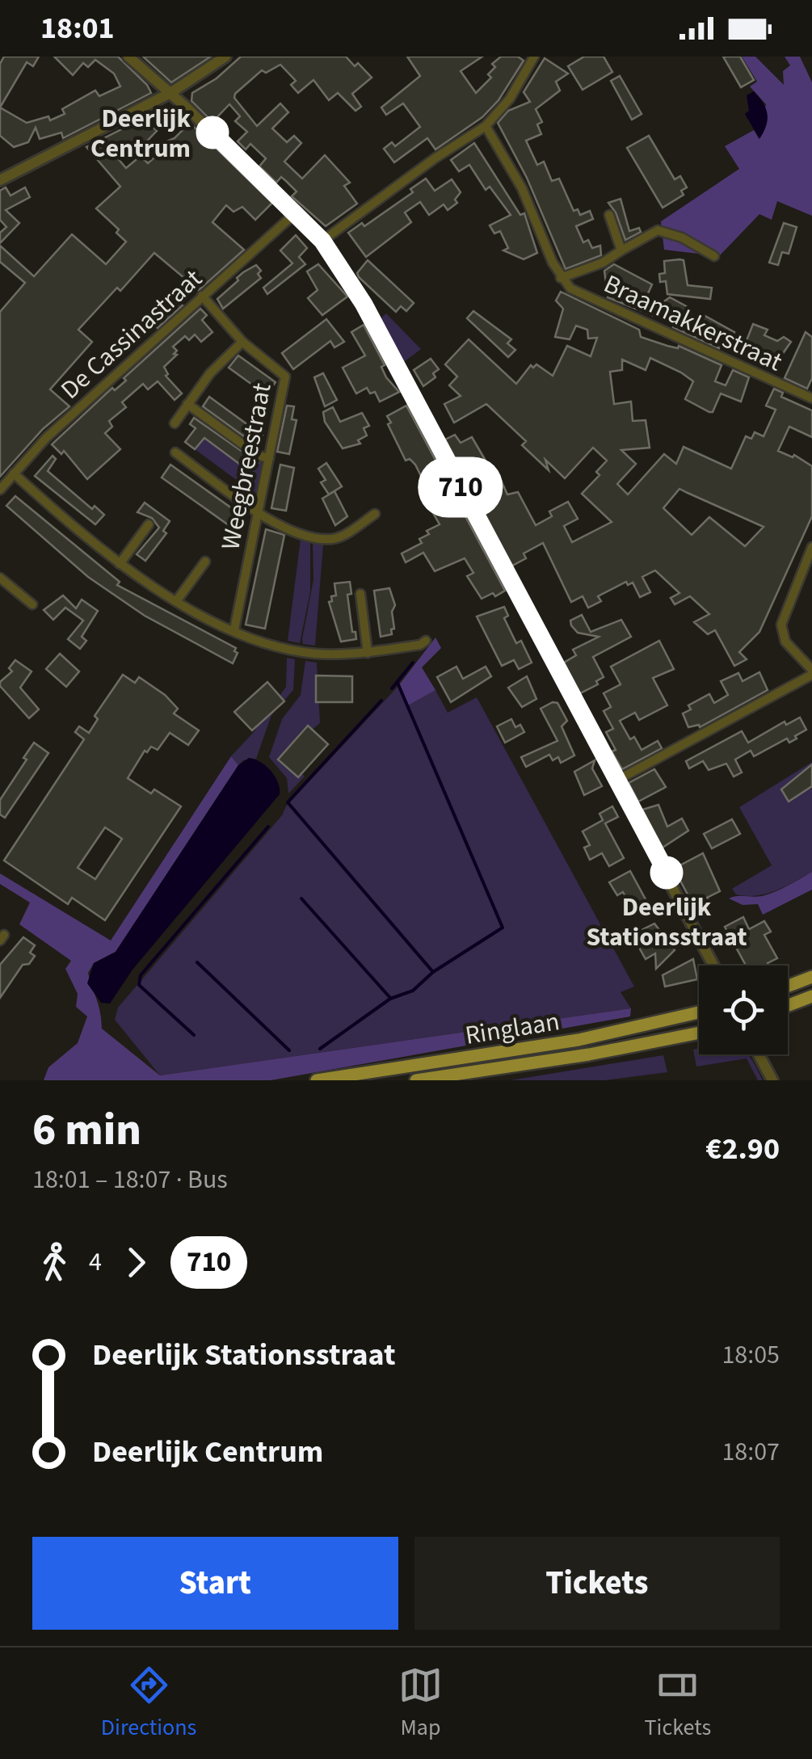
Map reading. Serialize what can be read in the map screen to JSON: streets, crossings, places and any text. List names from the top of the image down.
{
  "streets": {
    "main road": ["Ringlaan"],
    "street": ["Braamakkerstraat", "De Cassinastraat", "Weegbreestraat"]
  },
  "crossings": [
    ["De Cassinastraat", "Weegbreestraat"]
  ],
  "places": ["Deerlijk Centrum", "Deerlijk Stationsstraat"],
  "lines": ["bus line 710"],
  "page": {
    "status": "18:01",
    "on_map": "710",
    "heading": ["6 min", "18:01 – 18:07 · Bus", "€2.90"],
    "legs": ["4", "710"],
    "list": [
      {
        "name": "Deerlijk Stationsstraat",
        "value": "18:05"
      },
      {
        "name": "Deerlijk Centrum",
        "value": "18:07"
      }
    ],
    "buttons": ["Start", "Tickets"],
    "tabs": ["Directions", "Map", "Tickets"]
  }
}
